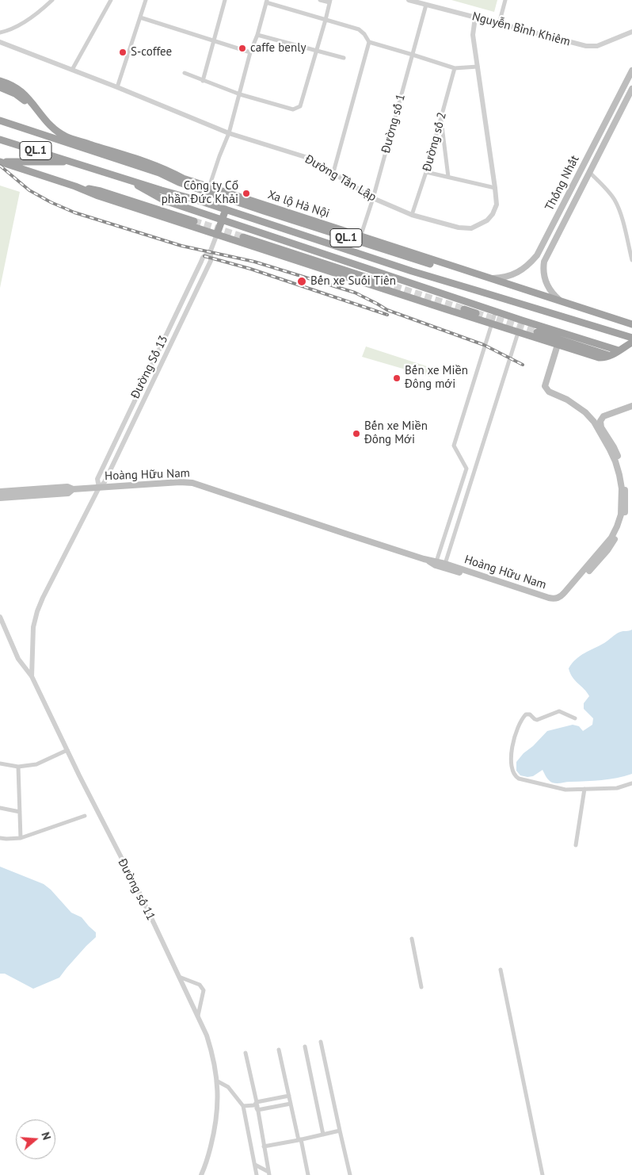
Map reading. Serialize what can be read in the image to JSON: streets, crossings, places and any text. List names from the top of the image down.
{
  "streets": {
    "highway": ["QL.1", "Xa lộ Hà Nội"],
    "main road": ["Thống Nhất", "Hoàng Hữu Nam"],
    "street": [
      "Nguyễn Bỉnh Khiêm",
      "Đường số 1",
      "Đường số 2",
      "Đường Tân Lập",
      "Đường Số 13",
      "Đường số 11"
    ]
  },
  "crossings": [
    ["Nguyễn Bỉnh Khiêm", "Đường số 1"],
    ["Nguyễn Bỉnh Khiêm", "Đường Tân Lập"],
    ["Đường số 1", "Đường Tân Lập"],
    ["Đường số 1", "Xa lộ Hà Nội"],
    ["Đường số 2", "Đường Tân Lập"],
    ["QL.1", "Đường Số 13"],
    ["QL.1", "Hoàng Hữu Nam"],
    ["Thống Nhất", "Xa lộ Hà Nội"],
    ["Đường Số 13", "Hoàng Hữu Nam"],
    ["Đường Số 13", "Đường số 11"]
  ],
  "places": [
    "caffe benly",
    "S-coffee",
    "Công ty Cổ phần Đức Khải",
    "Bến xe Suối Tiên",
    "Bến xe Miền Đông mới",
    "Bến xe Miền Đông Mới"
  ],
  "north": "right"
}
